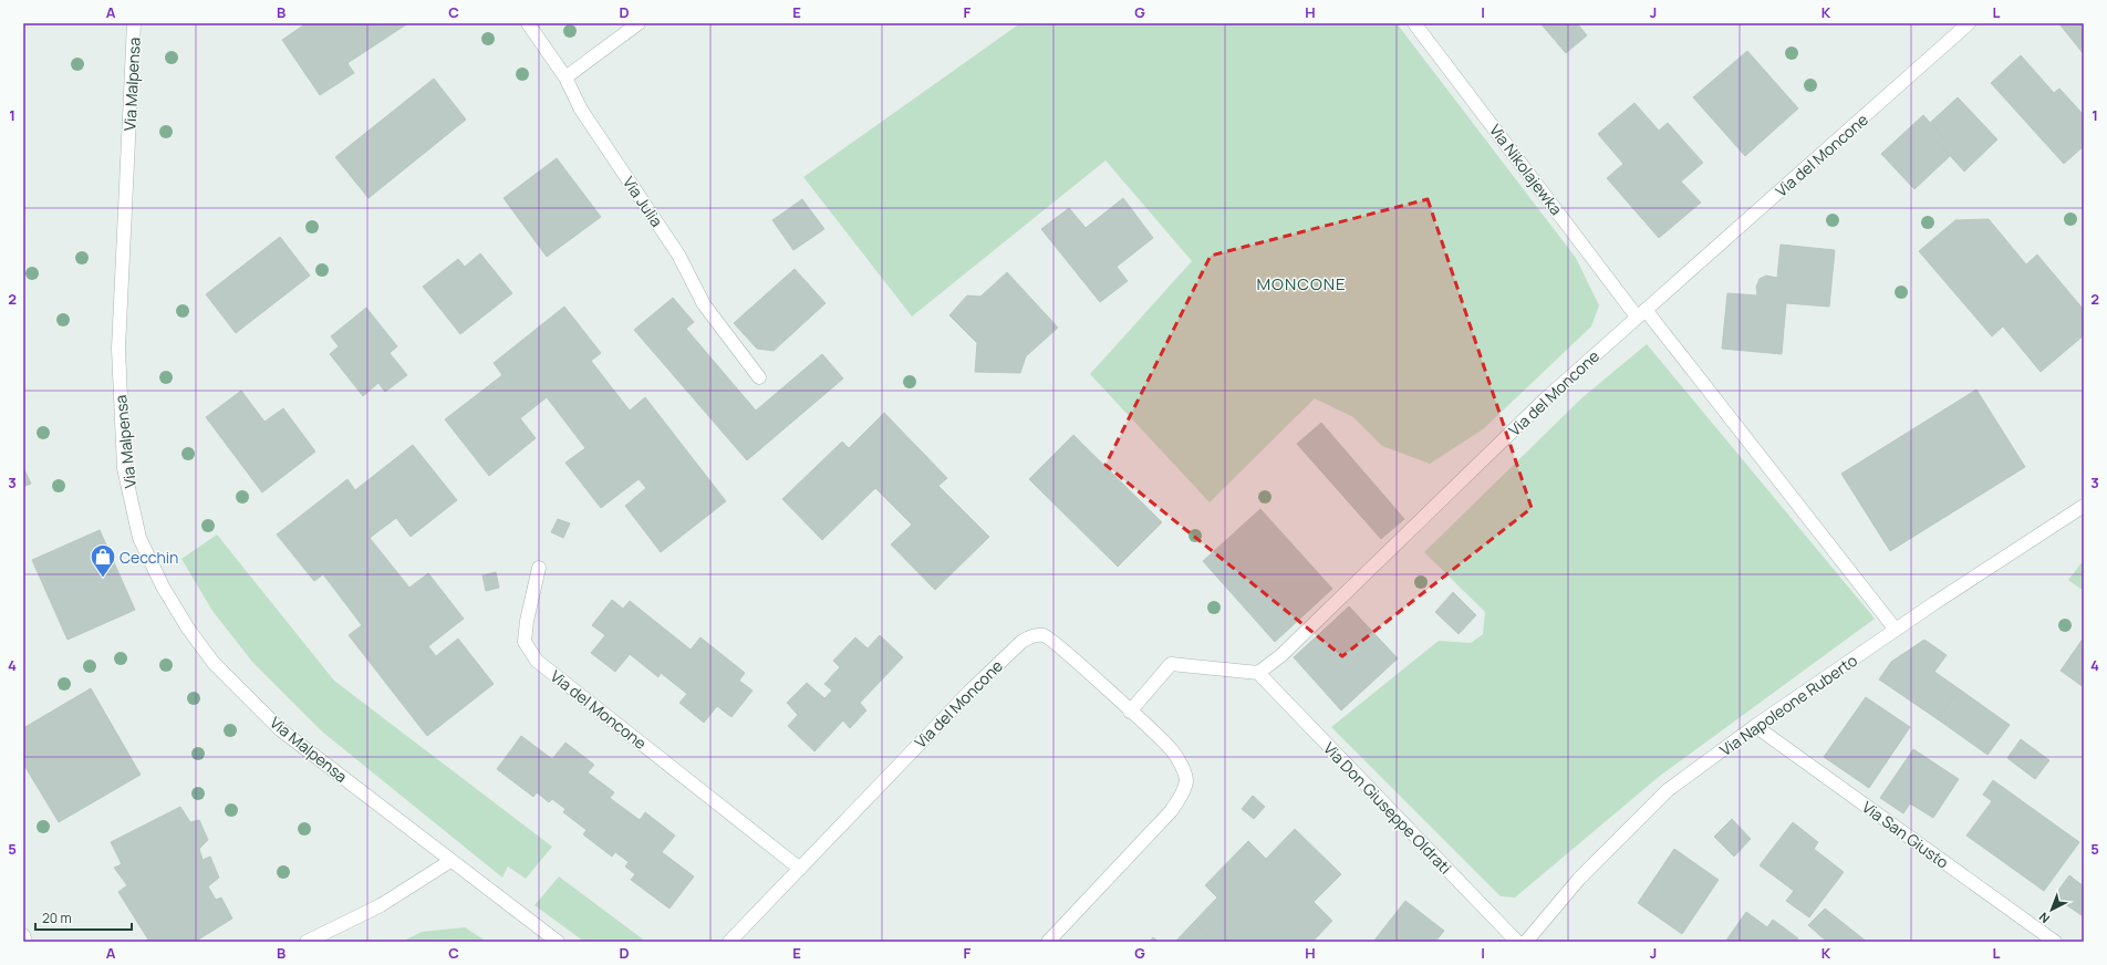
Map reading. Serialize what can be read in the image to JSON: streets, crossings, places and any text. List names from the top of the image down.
{
  "streets": {
    "street": [
      "Via Malpensa",
      "Via del Moncone",
      "Via Nikolajewka",
      "Via Julia",
      "Via Napoleone Ruberto",
      "Via Don Giuseppe Oldrati",
      "Via San Giusto"
    ]
  },
  "crossings": [
    ["Via del Moncone", "Via Nikolajewka"],
    ["Via del Moncone", "Via Don Giuseppe Oldrati"],
    ["Via Nikolajewka", "Via Napoleone Ruberto"],
    ["Via Napoleone Ruberto", "Via San Giusto"]
  ],
  "districts": ["MONCONE"],
  "places": {
    "shop": ["Cecchin"]
  },
  "scale_bar": "20 m",
  "north": "bottom left",
  "grid": {
    "columns": [
      "A",
      "B",
      "C",
      "D",
      "E",
      "F",
      "G",
      "H",
      "I",
      "J",
      "K",
      "L"
    ],
    "rows": [
      "1",
      "2",
      "3",
      "4",
      "5"
    ]
  }
}
